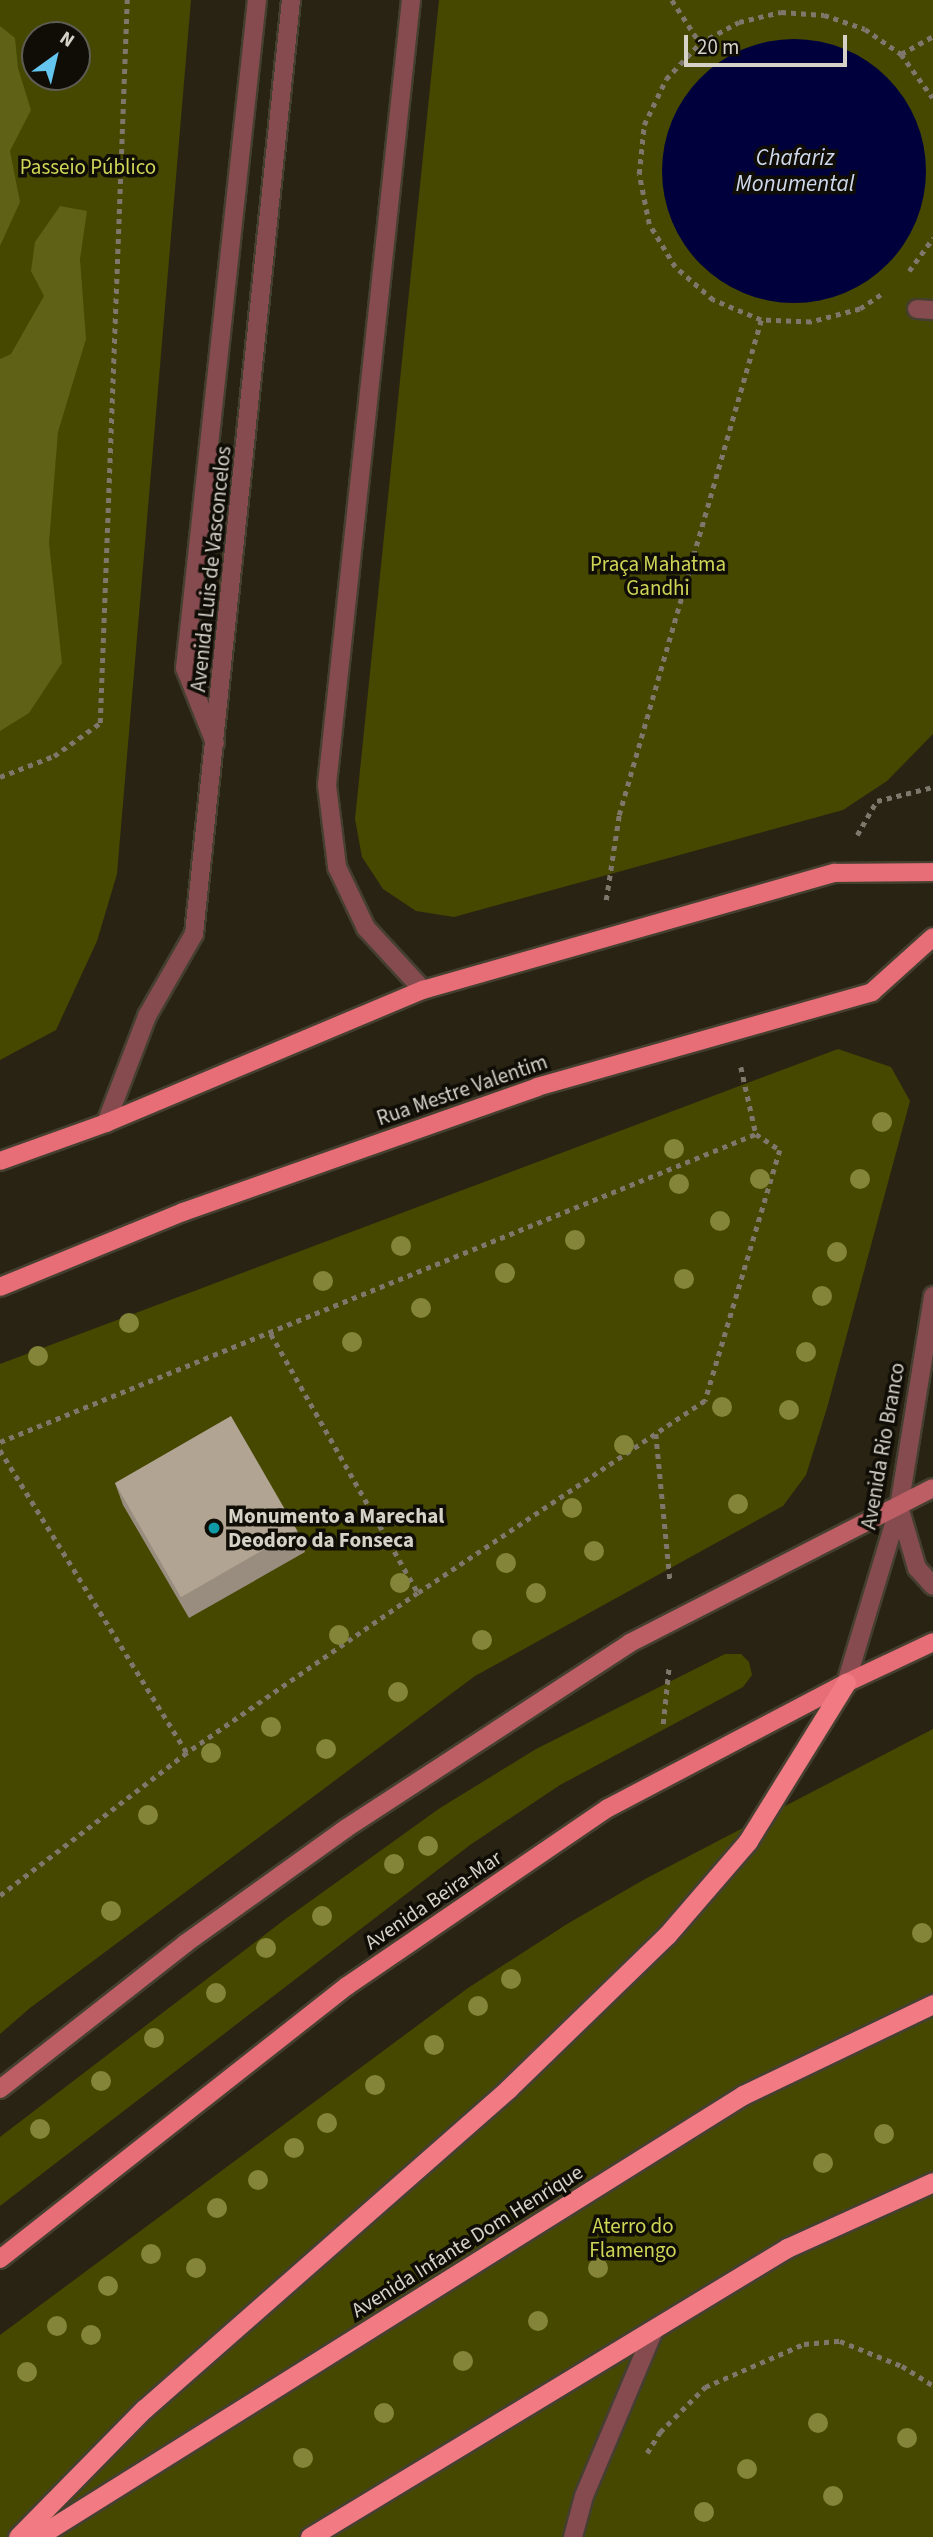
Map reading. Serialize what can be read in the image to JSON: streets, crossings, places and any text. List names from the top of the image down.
{
  "streets": {
    "highway": ["Avenida Infante Dom Henrique"],
    "main road": ["Rua Mestre Valentim", "Avenida Beira-Mar"],
    "street": ["Avenida Luis de Vasconcelos", "Avenida Rio Branco"]
  },
  "crossings": [
    ["Avenida Rio Branco", "Avenida Beira-Mar"]
  ],
  "water": ["Chafariz Monumental"],
  "parks": ["Passeio Público", "Praça Mahatma Gandhi", "Aterro do Flamengo"],
  "places": ["Monumento a Marechal Deodoro da Fonseca"],
  "scale_bar": "20 m",
  "north": "top right"
}
